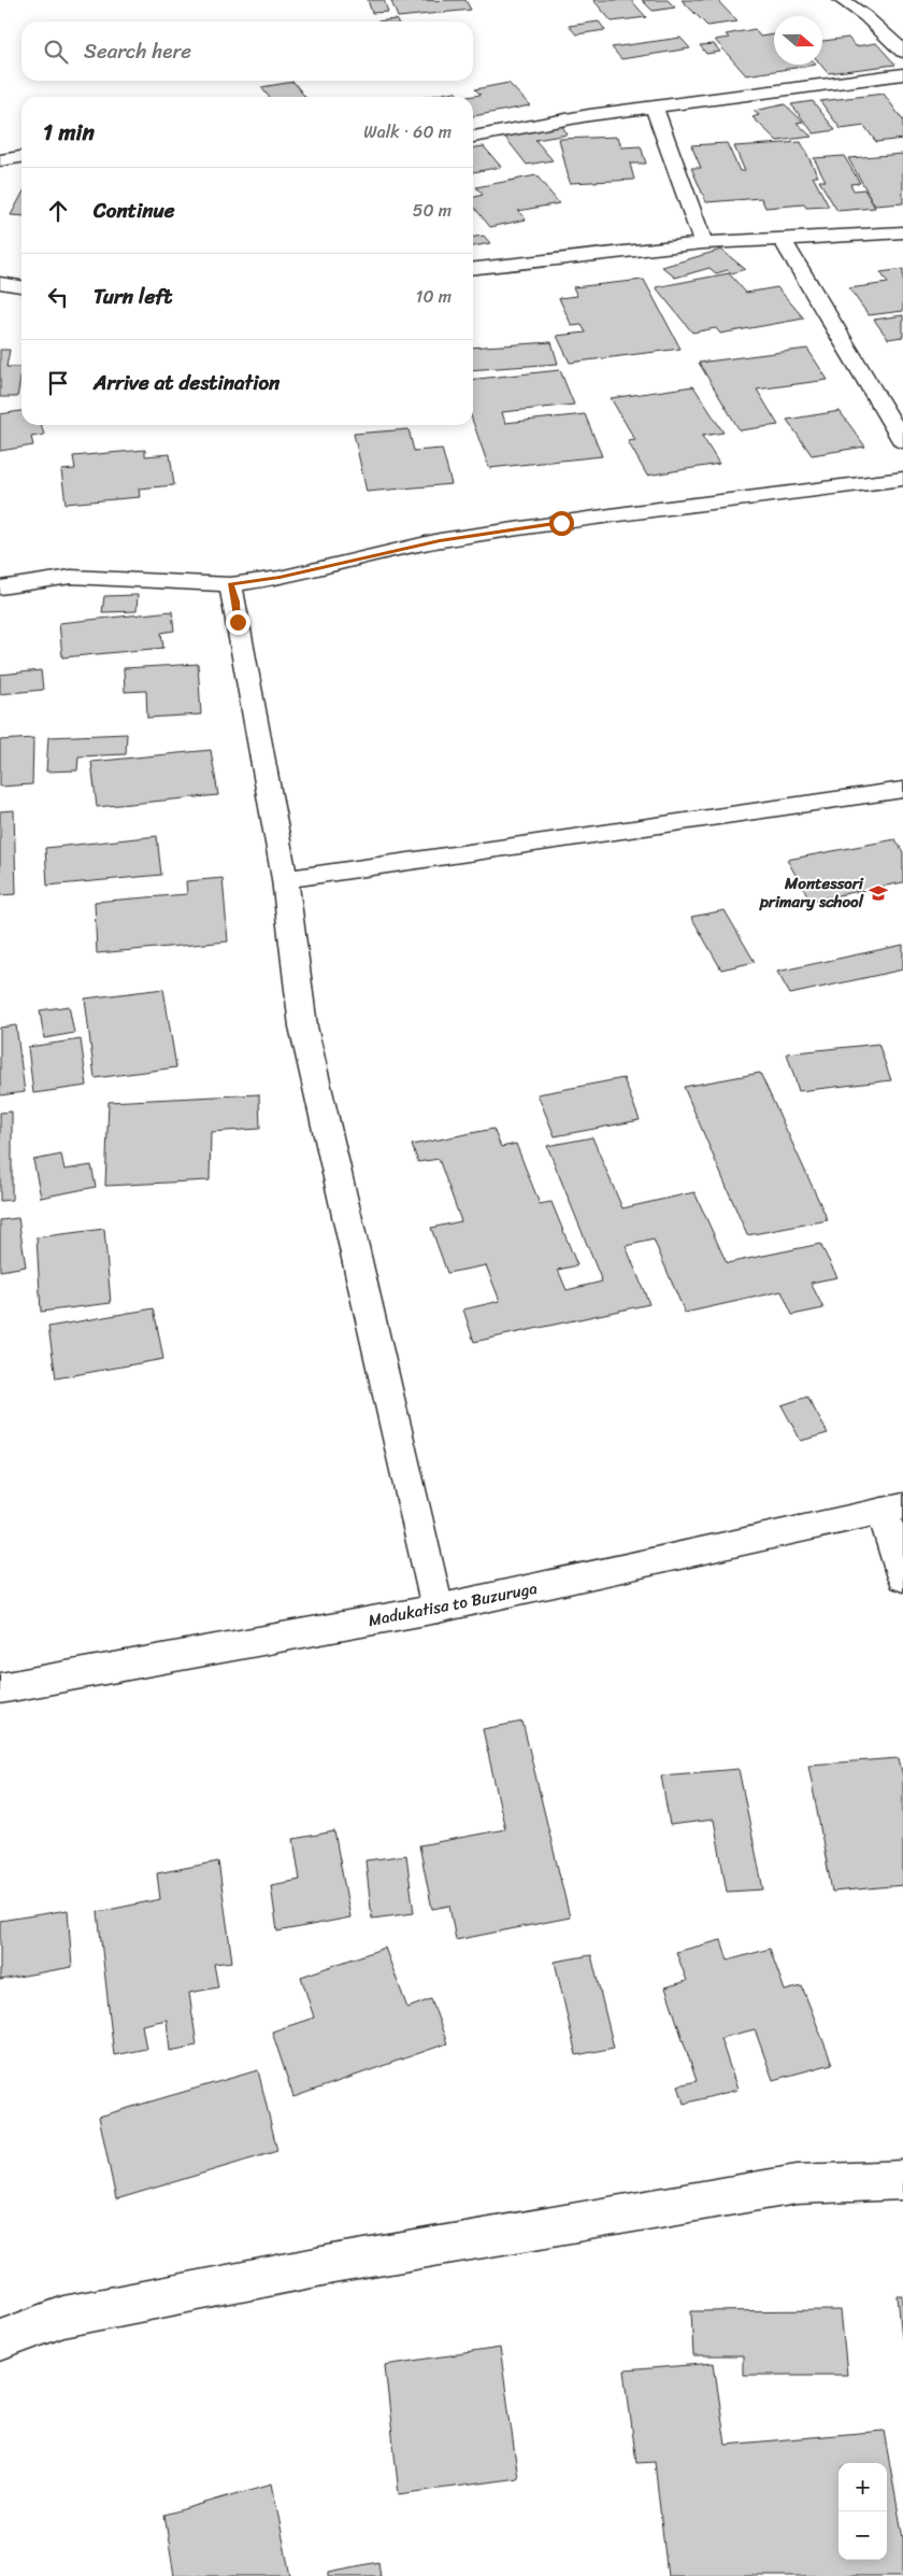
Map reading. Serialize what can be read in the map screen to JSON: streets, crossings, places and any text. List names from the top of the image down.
{
  "streets": {
    "street": ["Madukatisa to Buzuruga"]
  },
  "places": {
    "school or university": ["Montessori primary school"]
  },
  "north": "right",
  "page": {
    "search": "Search here",
    "heading": ["1 min", "Walk · 60 m"],
    "list": [
      ["Continue", "50 m"],
      ["Turn left", "10 m"],
      "Arrive at destination"
    ],
    "map_buttons": ["+", "−"]
  }
}
